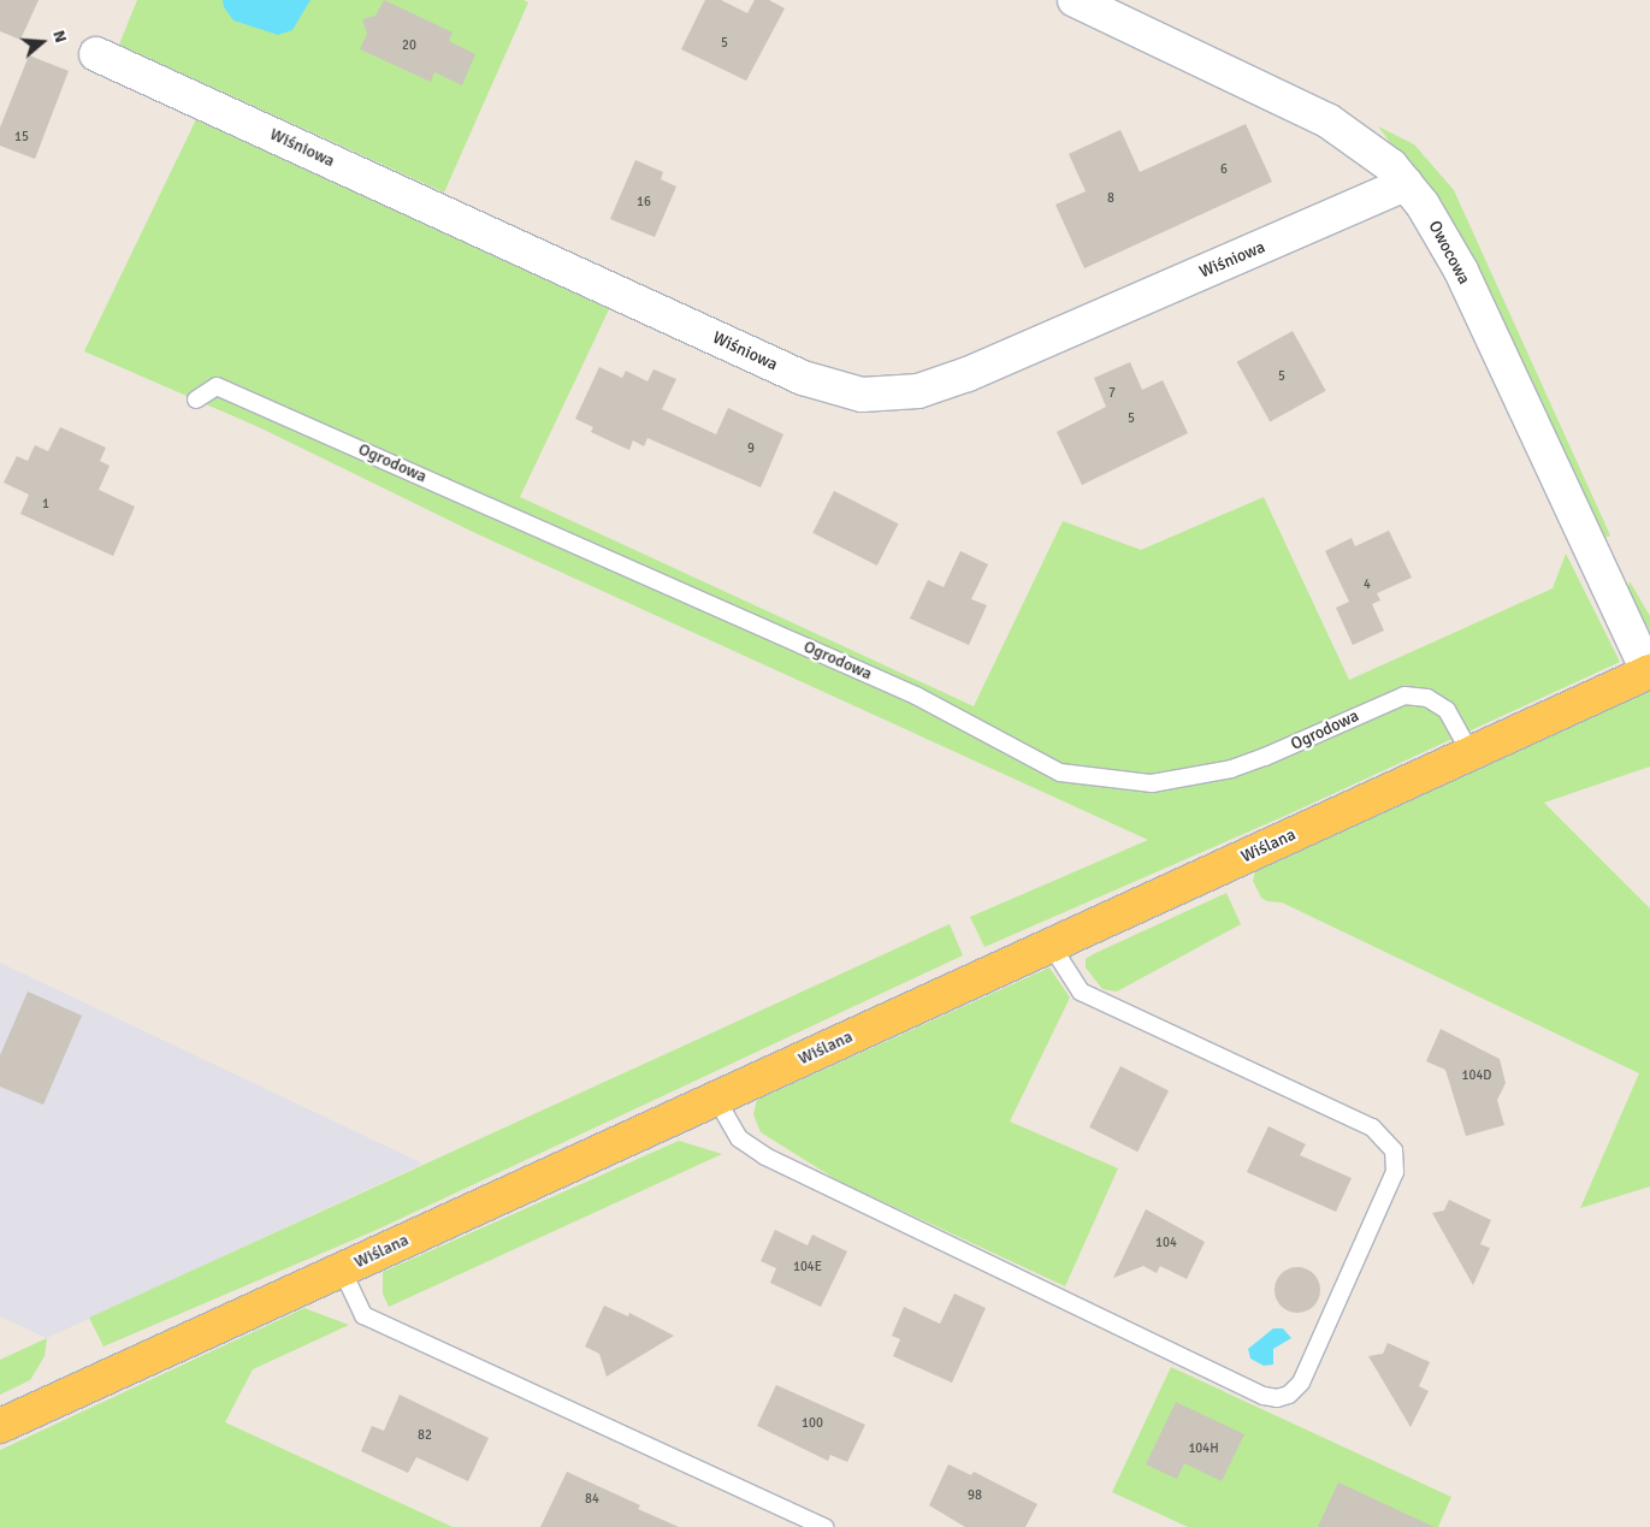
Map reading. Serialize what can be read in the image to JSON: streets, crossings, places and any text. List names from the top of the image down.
{
  "streets": {
    "main road": ["Wiślana"],
    "street": ["Wiśniowa", "Owocowa"],
    "lane": ["Ogrodowa"]
  },
  "crossings": [
    ["Wiśniowa", "Owocowa"],
    ["Owocowa", "Wiślana"],
    ["Ogrodowa", "Wiślana"]
  ],
  "house_numbers": [
    "5",
    "20",
    "15",
    "6",
    "8",
    "16",
    "5",
    "7",
    "5",
    "9",
    "1",
    "4",
    "104D",
    "104",
    "104E",
    "100",
    "82",
    "104H",
    "98",
    "84"
  ],
  "north": "right"
}
